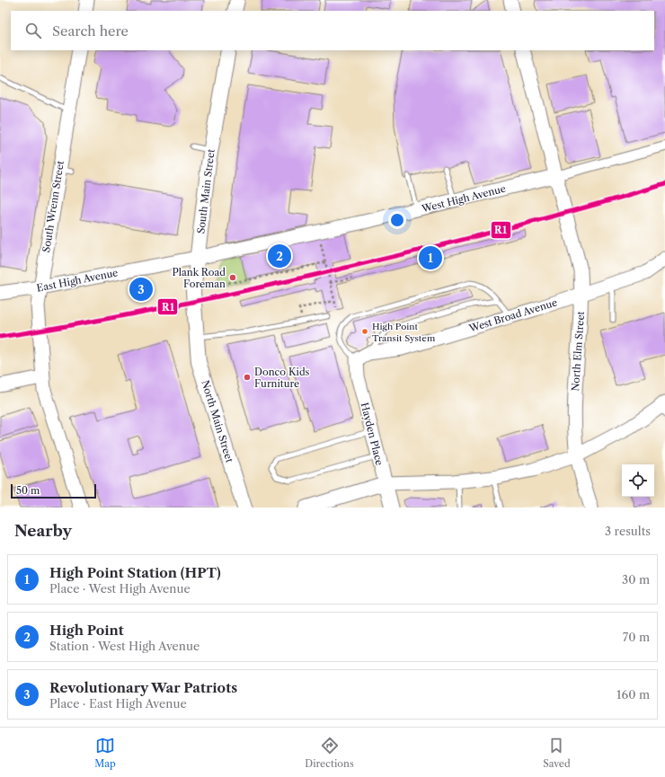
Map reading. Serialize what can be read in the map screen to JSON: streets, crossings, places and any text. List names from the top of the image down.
{
  "streets": {
    "main road": ["South Main Street", "North Main Street"],
    "street": [
      "West High Avenue",
      "South Wrenn Street",
      "East High Avenue",
      "West Broad Avenue",
      "North Elm Street",
      "Hayden Place"
    ]
  },
  "crossings": [
    ["South Main Street", "West High Avenue"],
    ["South Main Street", "East High Avenue"],
    ["South Main Street", "North Main Street"],
    ["West High Avenue", "East High Avenue"],
    ["West High Avenue", "North Elm Street"],
    ["South Wrenn Street", "East High Avenue"],
    ["West Broad Avenue", "North Elm Street"],
    ["West Broad Avenue", "Hayden Place"]
  ],
  "places": ["Plank Road Foreman", "High Point Transit System", "Donco Kids Furniture"],
  "lines": ["transit line R1"],
  "scale_bar": "50 m",
  "page": {
    "search": "Search here",
    "pins": ["2", "1", "3"],
    "scale": "50 m",
    "heading": ["Nearby", "3 results"],
    "list": [
      {
        "mark": "1",
        "name": "High Point Station (HPT)",
        "note": "Place · West High Avenue",
        "value": "30 m"
      },
      {
        "mark": "2",
        "name": "High Point",
        "note": "Station · West High Avenue",
        "value": "70 m"
      },
      {
        "mark": "3",
        "name": "Revolutionary War Patriots",
        "note": "Place · East High Avenue",
        "value": "160 m"
      }
    ],
    "nav": ["Map", "Directions", "Saved"]
  }
}
